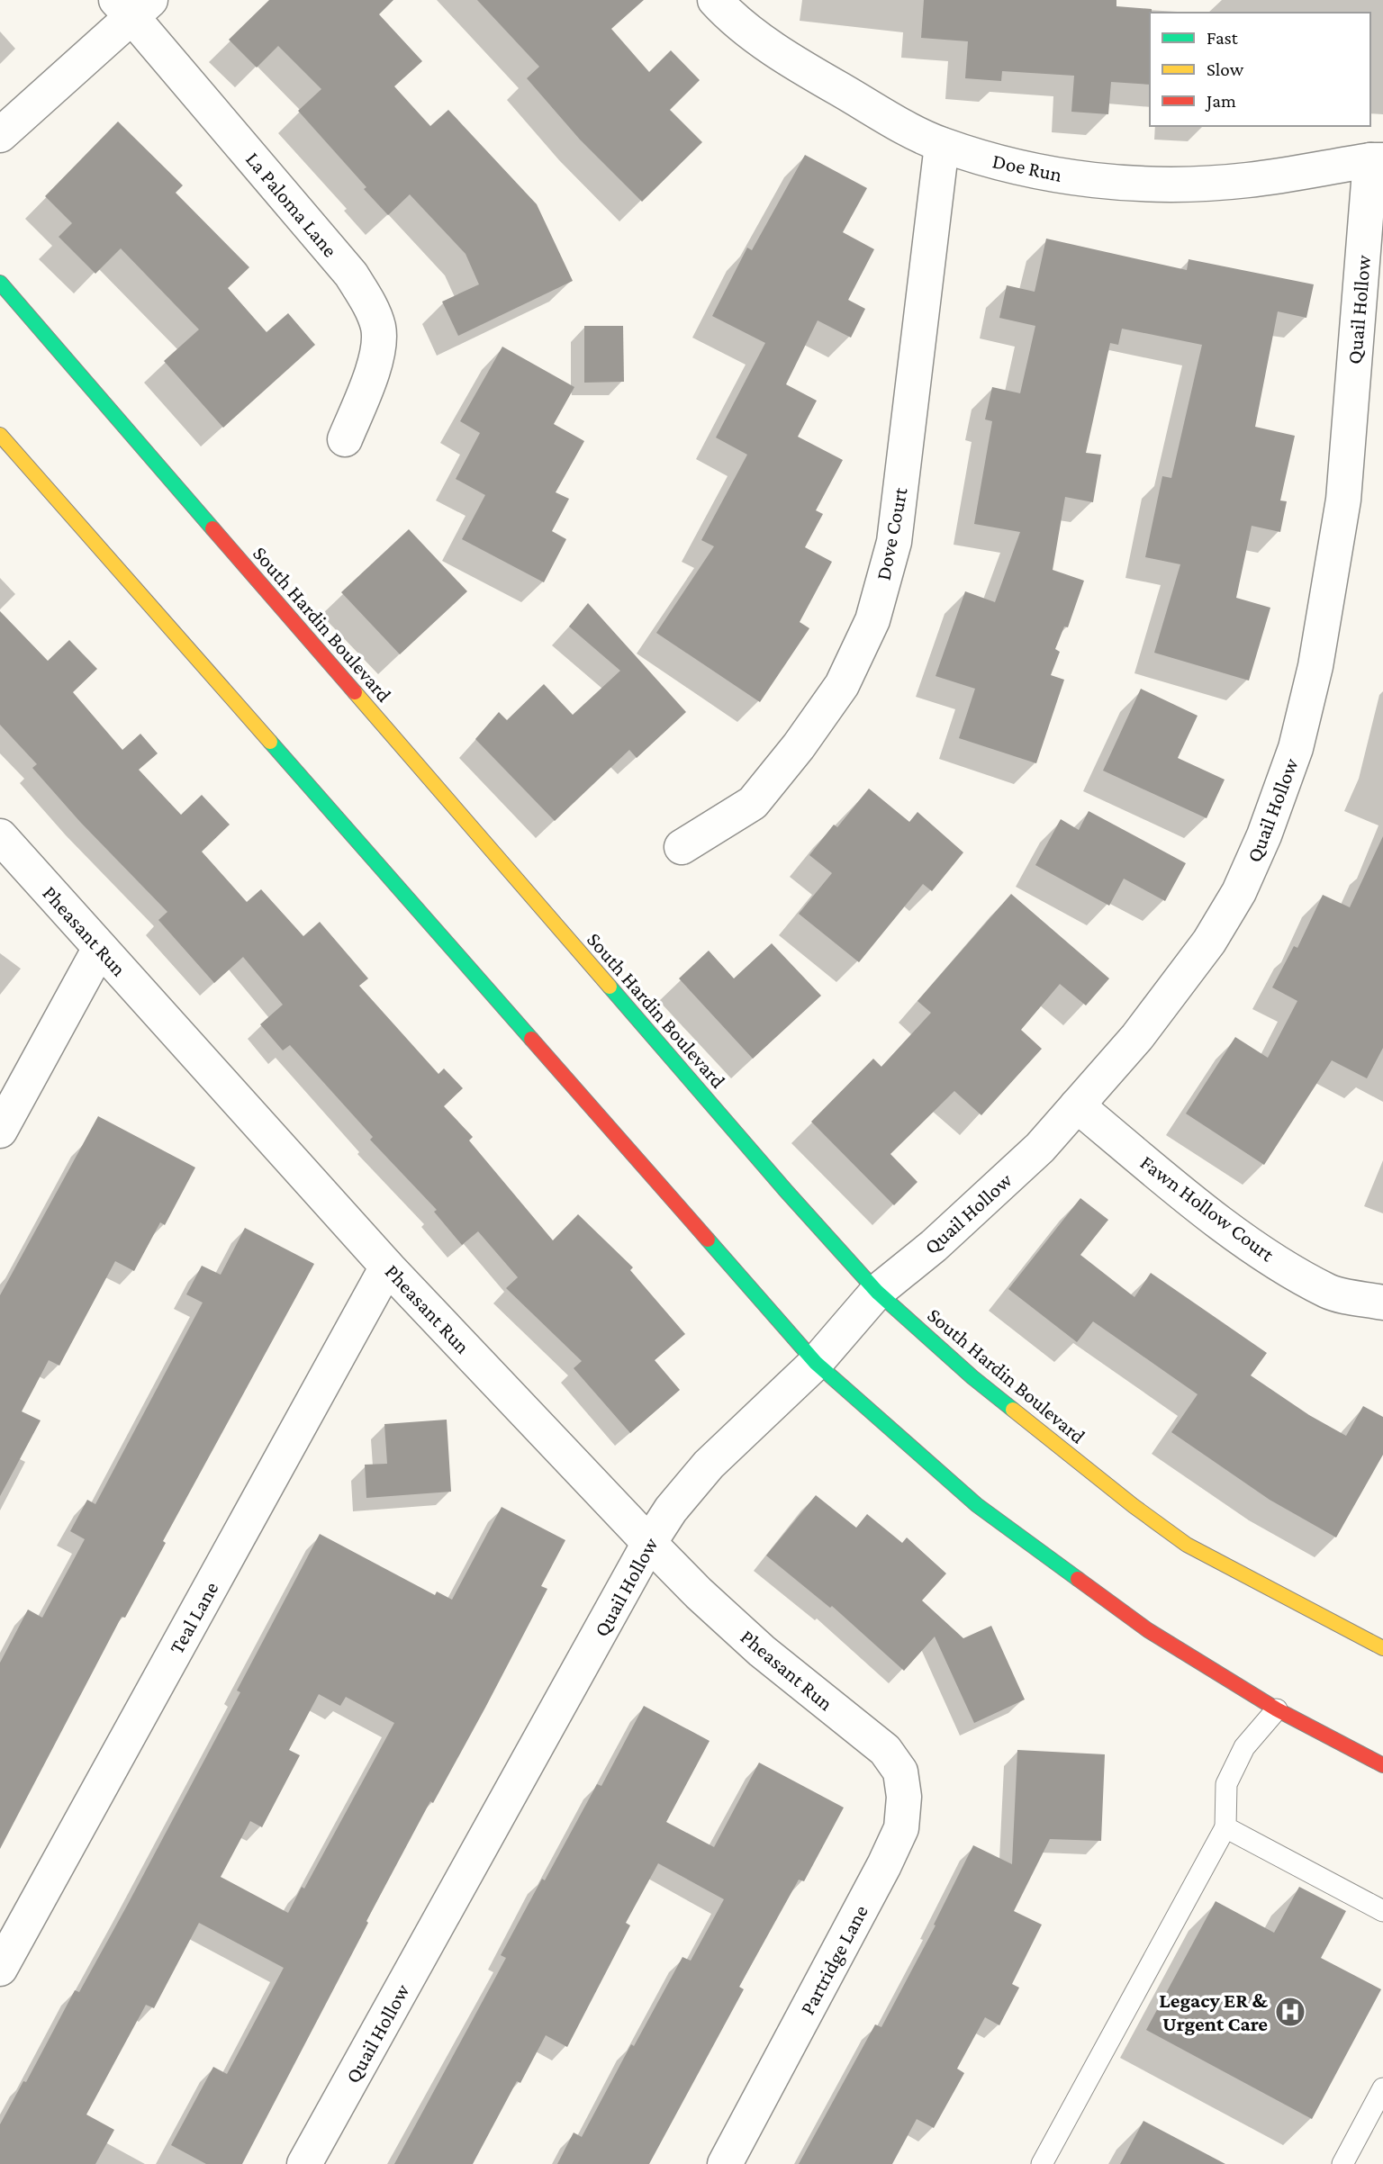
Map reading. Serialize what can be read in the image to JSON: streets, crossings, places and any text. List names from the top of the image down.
{
  "streets": {
    "main road": ["South Hardin Boulevard"],
    "street": [
      "Doe Run",
      "La Paloma Lane",
      "Quail Hollow",
      "Dove Court",
      "Pheasant Run",
      "Fawn Hollow Court",
      "Teal Lane",
      "Partridge Lane"
    ]
  },
  "crossings": [
    ["Doe Run", "Quail Hollow"],
    ["Doe Run", "Dove Court"],
    ["Quail Hollow", "South Hardin Boulevard"],
    ["Quail Hollow", "Pheasant Run"],
    ["Quail Hollow", "Fawn Hollow Court"],
    ["Pheasant Run", "Teal Lane"],
    ["Pheasant Run", "Partridge Lane"]
  ],
  "places": {
    "hospital": ["Legacy ER & Urgent Care"]
  },
  "legend": ["Fast", "Slow", "Jam"]
}
